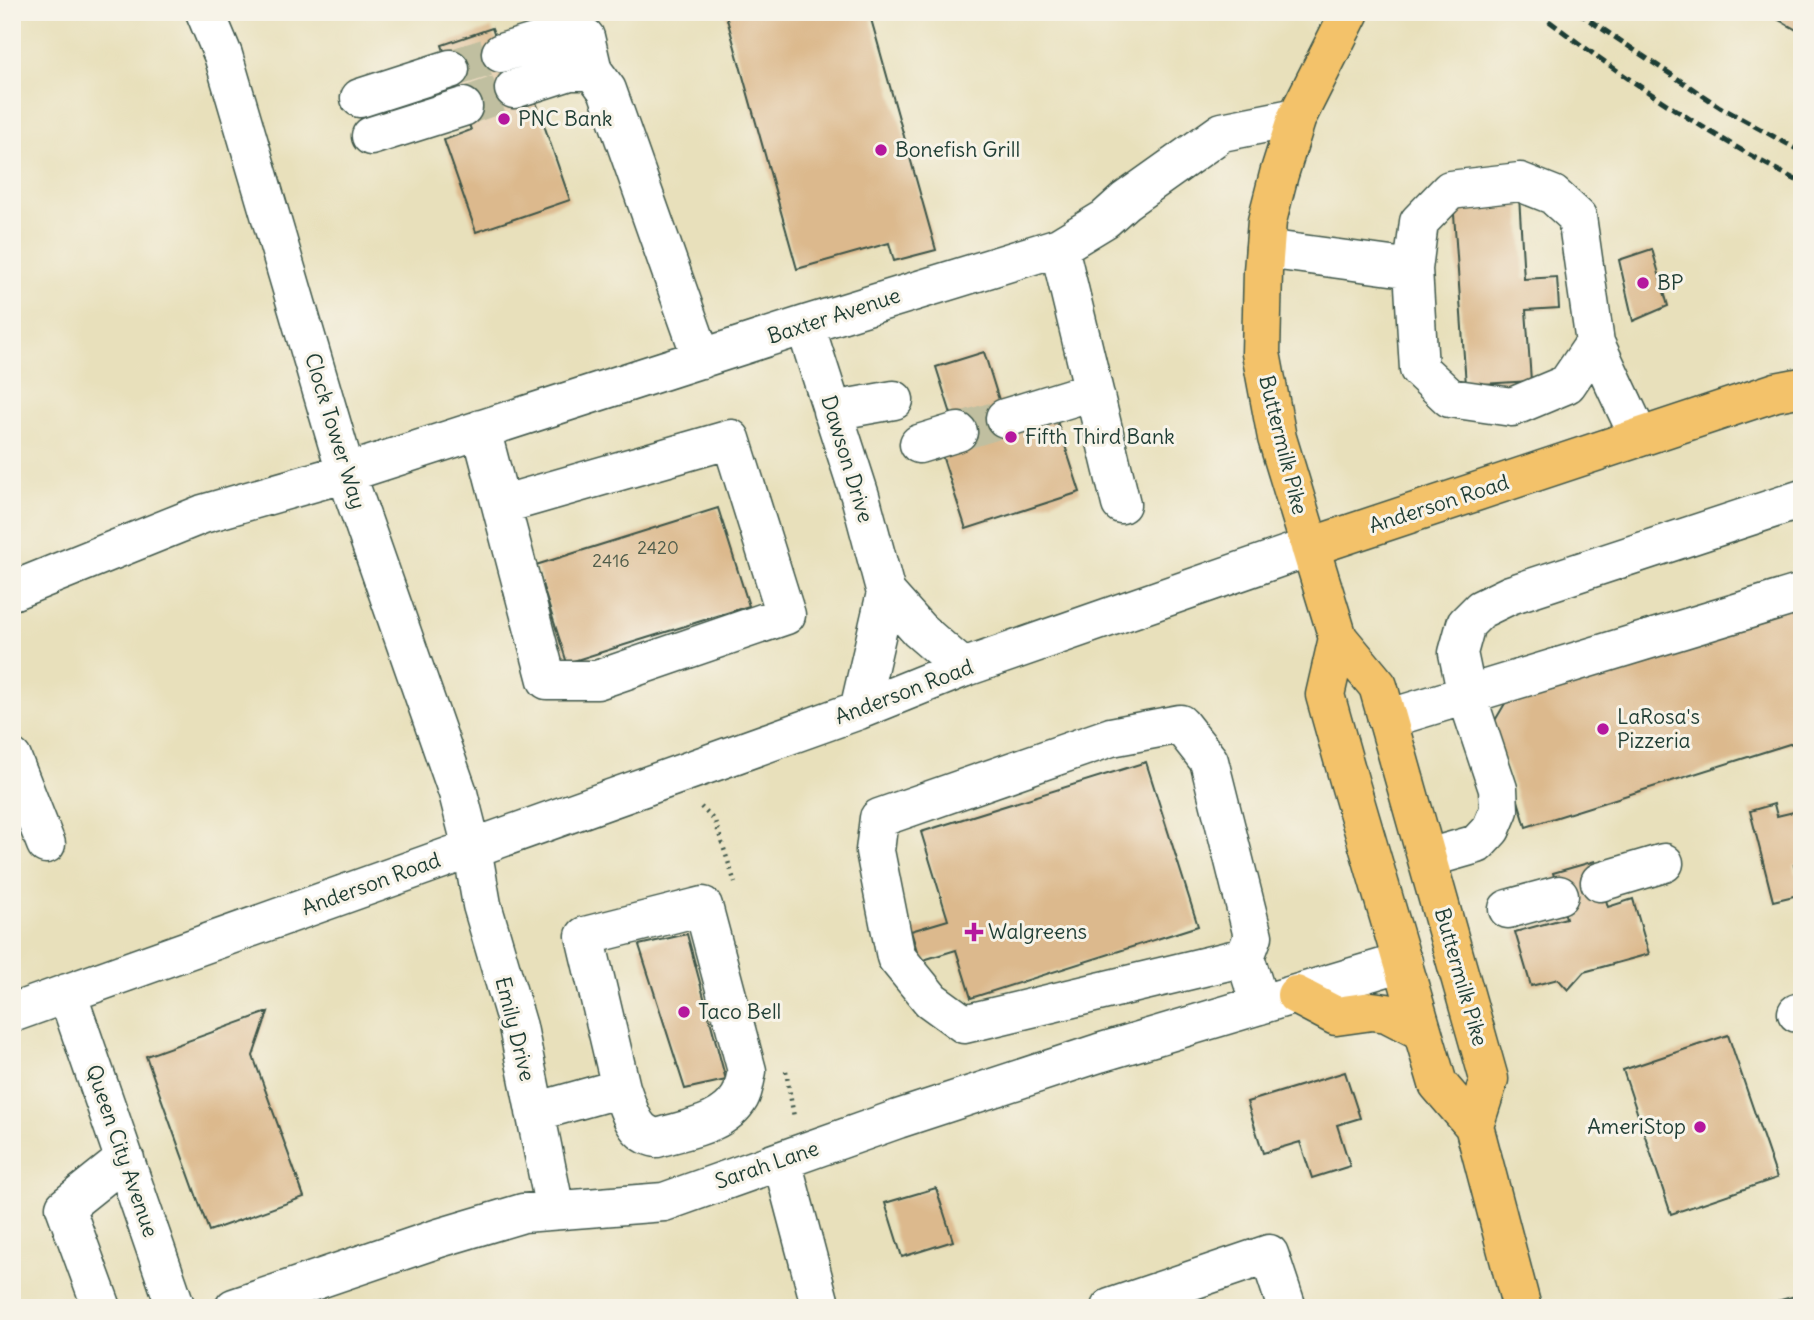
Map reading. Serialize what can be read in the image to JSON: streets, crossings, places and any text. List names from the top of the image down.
{
  "streets": {
    "main road": ["Buttermilk Pike", "Anderson Road"],
    "street": [
      "Baxter Avenue",
      "Clock Tower Way",
      "Dawson Drive",
      "Emily Drive",
      "Queen City Avenue",
      "Sarah Lane"
    ]
  },
  "crossings": [
    ["Baxter Avenue", "Clock Tower Way"],
    ["Baxter Avenue", "Buttermilk Pike"],
    ["Baxter Avenue", "Dawson Drive"],
    ["Clock Tower Way", "Anderson Road"],
    ["Clock Tower Way", "Emily Drive"],
    ["Buttermilk Pike", "Anderson Road"],
    ["Buttermilk Pike", "Sarah Lane"],
    ["Dawson Drive", "Anderson Road"],
    ["Anderson Road", "Emily Drive"],
    ["Anderson Road", "Queen City Avenue"],
    ["Emily Drive", "Sarah Lane"]
  ],
  "places": {
    "other": [
      "PNC Bank",
      "Bonefish Grill",
      "BP",
      "Fifth Third Bank",
      "LaRosa's Pizzeria",
      "Taco Bell",
      "AmeriStop"
    ],
    "health": ["Walgreens"]
  },
  "house_numbers": ["2420", "2416"]
}
